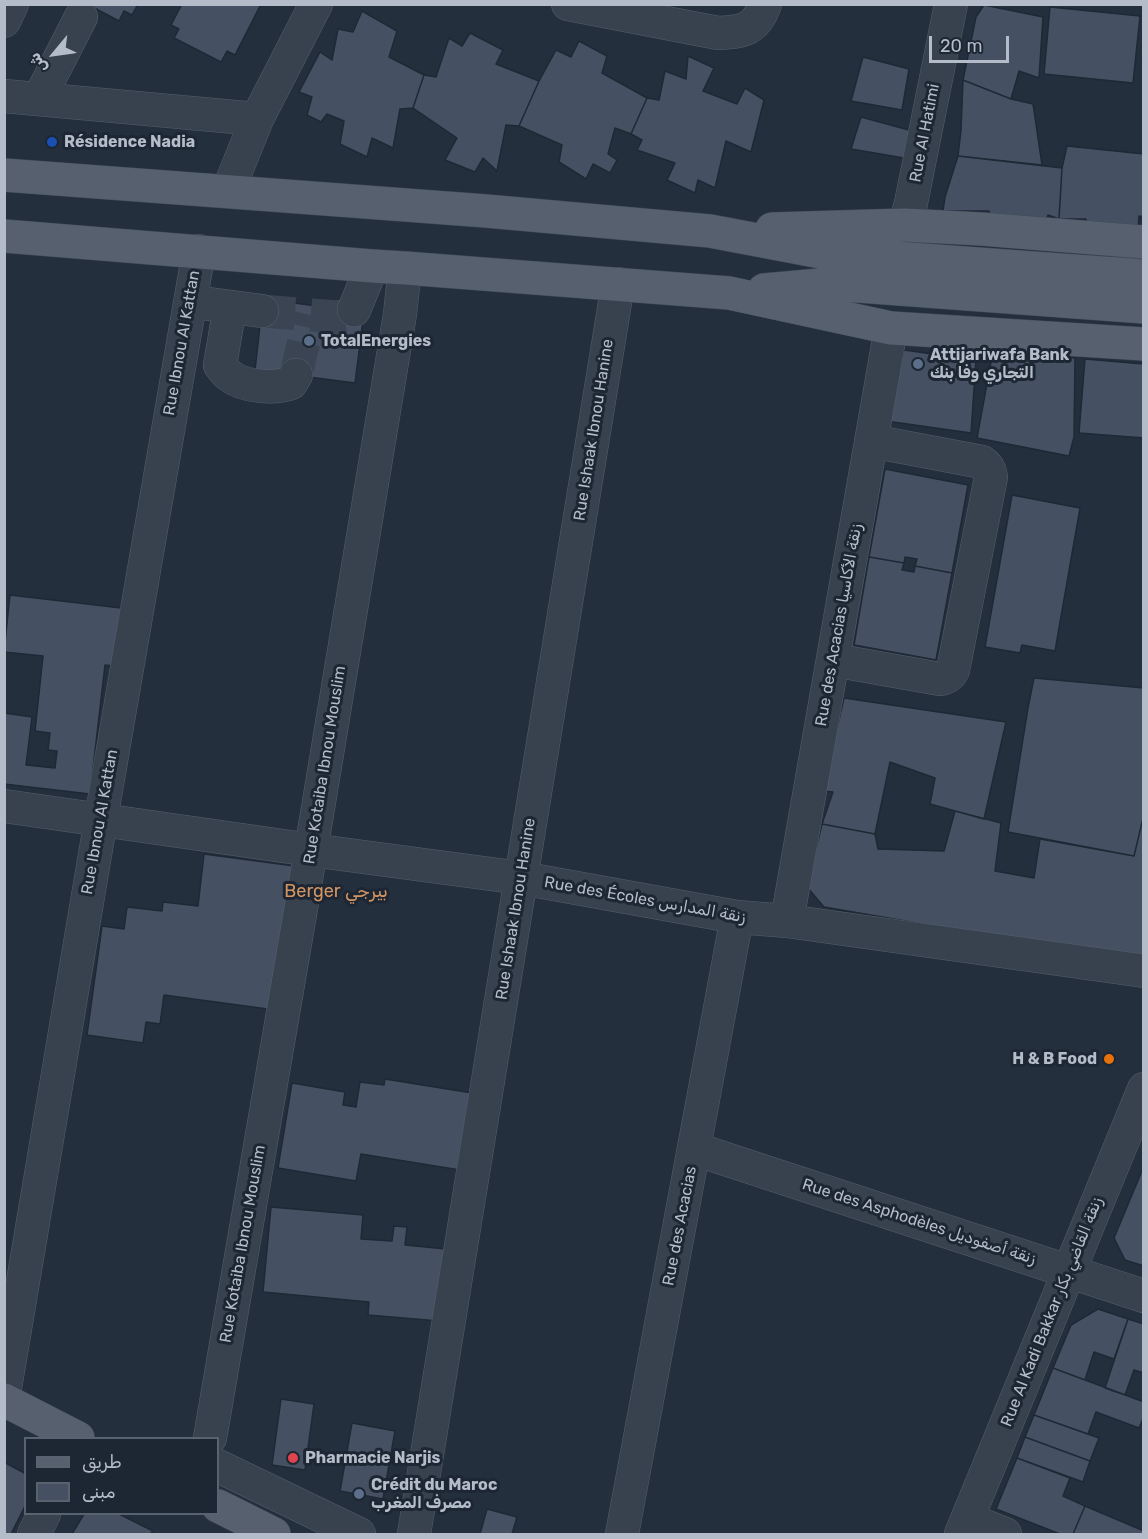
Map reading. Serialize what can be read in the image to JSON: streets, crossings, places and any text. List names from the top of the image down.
{
  "streets": {
    "street": [
      "Rue Al Hatimi",
      "Rue Ibnou Al Kattan",
      "Rue Ishaak Ibnou Hanine",
      "Rue des Acacias زنقة الأكاسيا",
      "Rue Kotaiba Ibnou Mouslim",
      "Rue des Écoles زنقة المدارس",
      "Rue des Asphodèles زنقة أصفوديل",
      "Rue des Acacias",
      "Rue Al Kadi Bakkar زنقة القاضي بكار"
    ]
  },
  "crossings": [
    ["Rue Ibnou Al Kattan", "Rue des Écoles زنقة المدارس"],
    ["Rue Ishaak Ibnou Hanine", "Rue des Écoles زنقة المدارس"],
    ["Rue des Acacias زنقة الأكاسيا", "Rue des Écoles زنقة المدارس"],
    ["Rue Kotaiba Ibnou Mouslim", "Rue des Écoles زنقة المدارس"],
    ["Rue des Écoles زنقة المدارس", "Rue des Acacias"],
    ["Rue des Asphodèles زنقة أصفوديل", "Rue des Acacias"],
    ["Rue des Asphodèles زنقة أصفوديل", "Rue Al Kadi Bakkar زنقة القاضي بكار"]
  ],
  "districts": ["Berger بيرجي"],
  "places": [
    "Résidence Nadia",
    "TotalEnergies",
    "Attijariwafa Bank التجاري وفا بنك",
    "H & B Food",
    "Pharmacie Narjis",
    "Crédit du Maroc مصرف المغرب"
  ],
  "legend": ["طريق", "مبنى"],
  "scale_bar": "20 m",
  "north": "bottom left"
}
